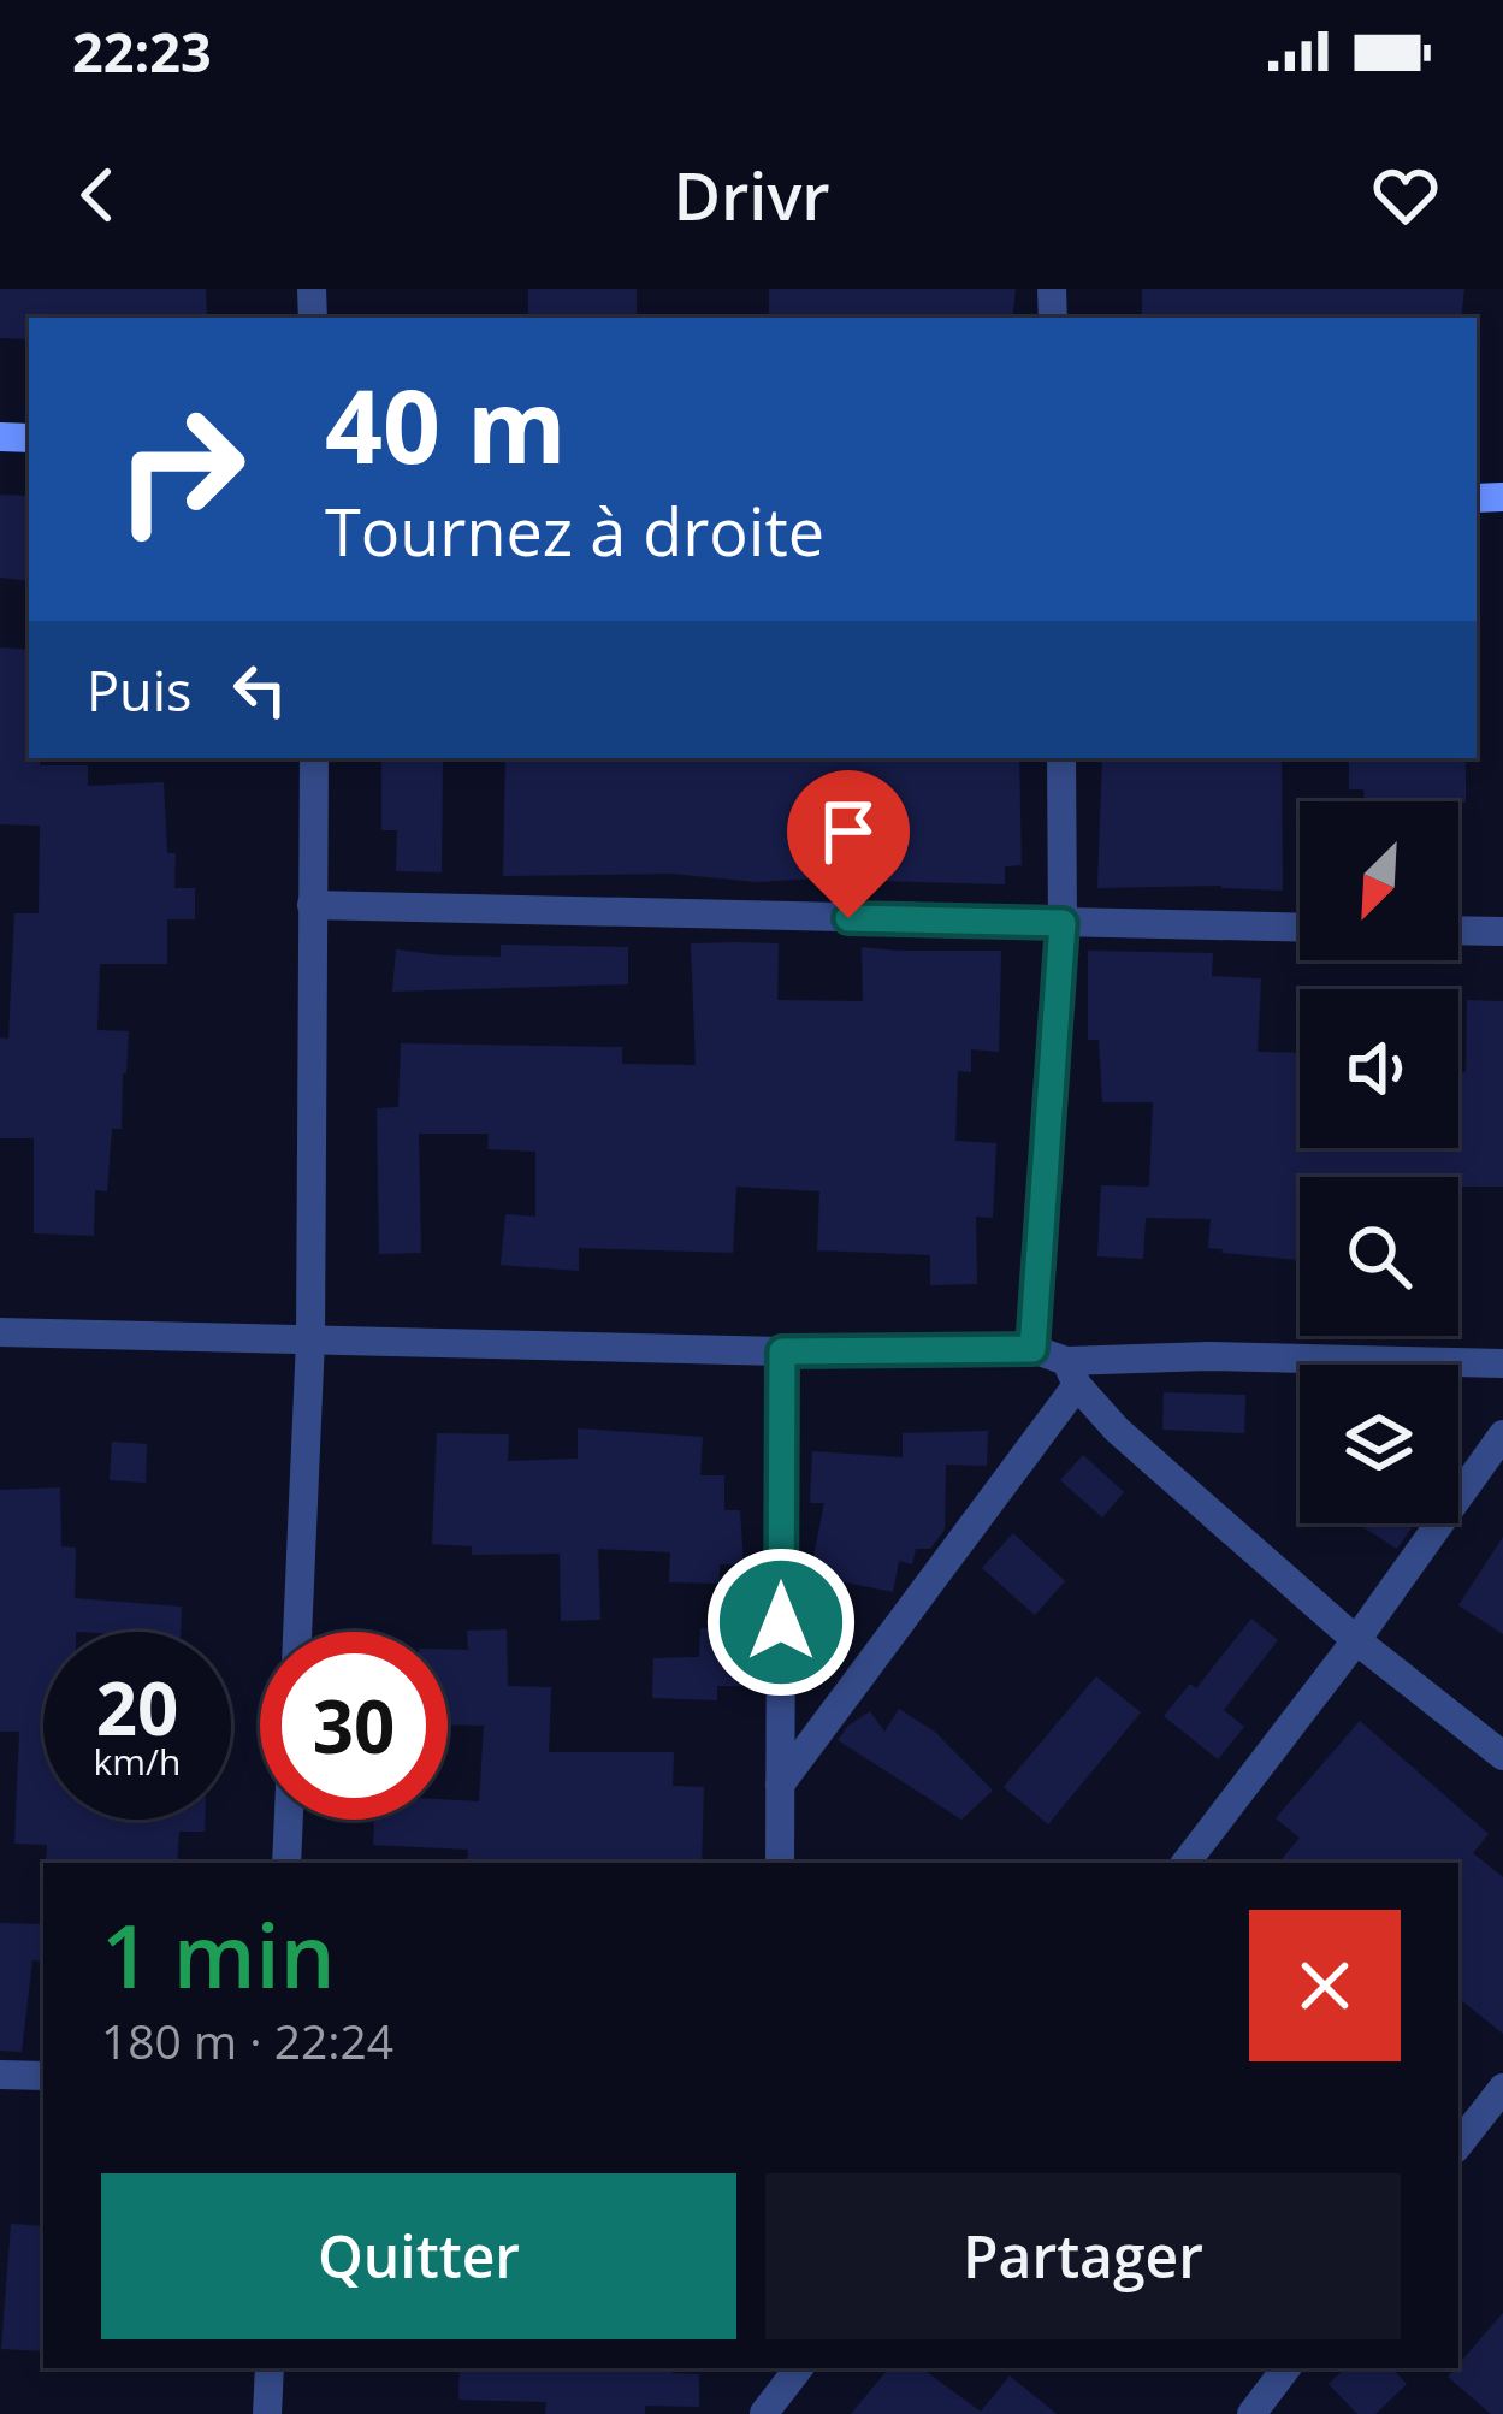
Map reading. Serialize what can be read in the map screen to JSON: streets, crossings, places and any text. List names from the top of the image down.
{
  "north": "bottom left",
  "page": {
    "status": "22:23",
    "header": "Drivr",
    "turn": ["40 m", "Tournez à droite"],
    "then": "Puis",
    "speed": "20 km/h",
    "limit": "30",
    "heading": ["1 min", "180 m · 22:24"],
    "buttons": ["Quitter", "Partager"]
  }
}
